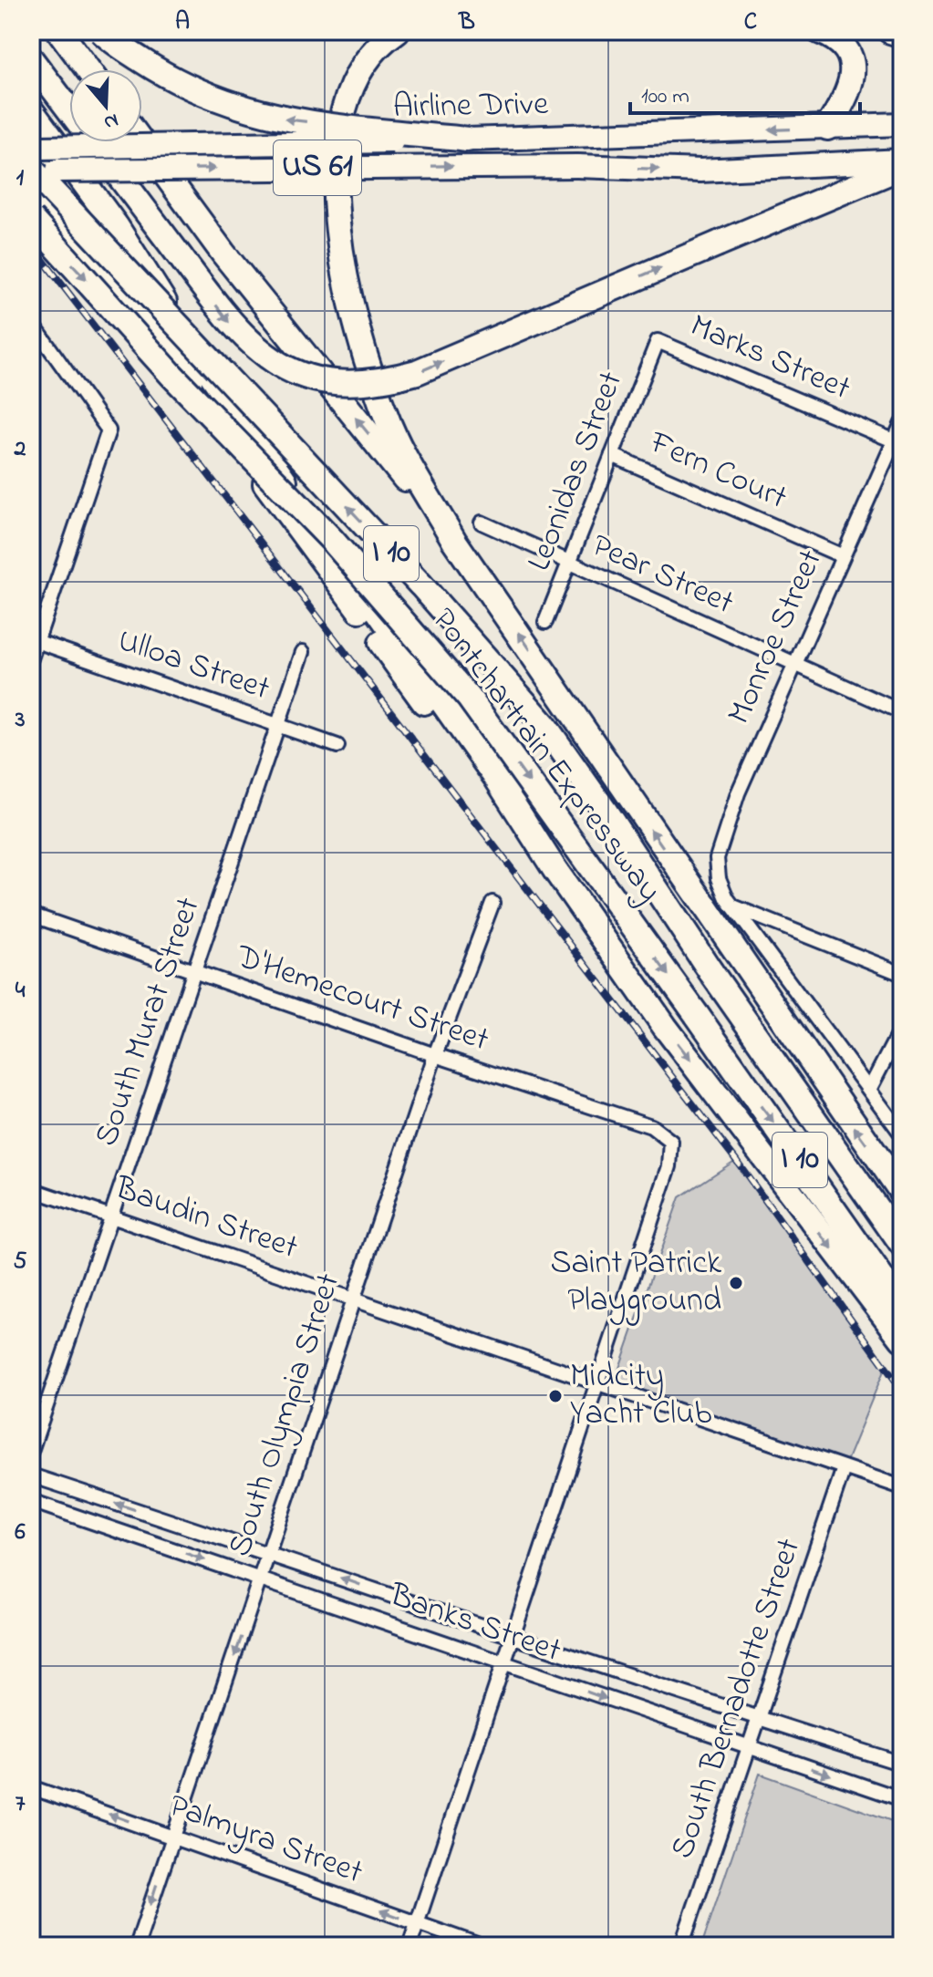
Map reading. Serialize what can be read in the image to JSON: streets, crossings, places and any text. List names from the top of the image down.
{
  "streets": {
    "highway": [
      "Airline Drive",
      "US 61",
      "I 10",
      "Pontchartrain Expressway"
    ],
    "street": [
      "Marks Street",
      "Leonidas Street",
      "Fern Court",
      "Pear Street",
      "Monroe Street",
      "Ulloa Street",
      "D'Hemecourt Street",
      "South Murat Street",
      "Baudin Street",
      "South Olympia Street",
      "Banks Street",
      "South Bernadotte Street",
      "Palmyra Street"
    ]
  },
  "crossings": [
    ["Airline Drive", "Pontchartrain Expressway"],
    ["Marks Street", "Leonidas Street"],
    ["Marks Street", "Monroe Street"],
    ["Leonidas Street", "Fern Court"],
    ["Leonidas Street", "Pear Street"],
    ["Fern Court", "Monroe Street"],
    ["Pear Street", "Monroe Street"],
    ["Ulloa Street", "South Murat Street"],
    ["D'Hemecourt Street", "South Murat Street"],
    ["D'Hemecourt Street", "Baudin Street"],
    ["D'Hemecourt Street", "South Olympia Street"],
    ["South Murat Street", "Baudin Street"],
    ["Baudin Street", "South Olympia Street"],
    ["Baudin Street", "South Bernadotte Street"],
    ["South Olympia Street", "Banks Street"],
    ["South Olympia Street", "Palmyra Street"],
    ["Banks Street", "South Bernadotte Street"]
  ],
  "one_way": ["South Olympia Street", "Palmyra Street"],
  "places": ["Saint Patrick Playground", "Midcity Yacht Club"],
  "scale_bar": "100 m",
  "north": "bottom",
  "grid": {
    "columns": ["A", "B", "C"],
    "rows": [
      "1",
      "2",
      "3",
      "4",
      "5",
      "6",
      "7"
    ]
  }
}
